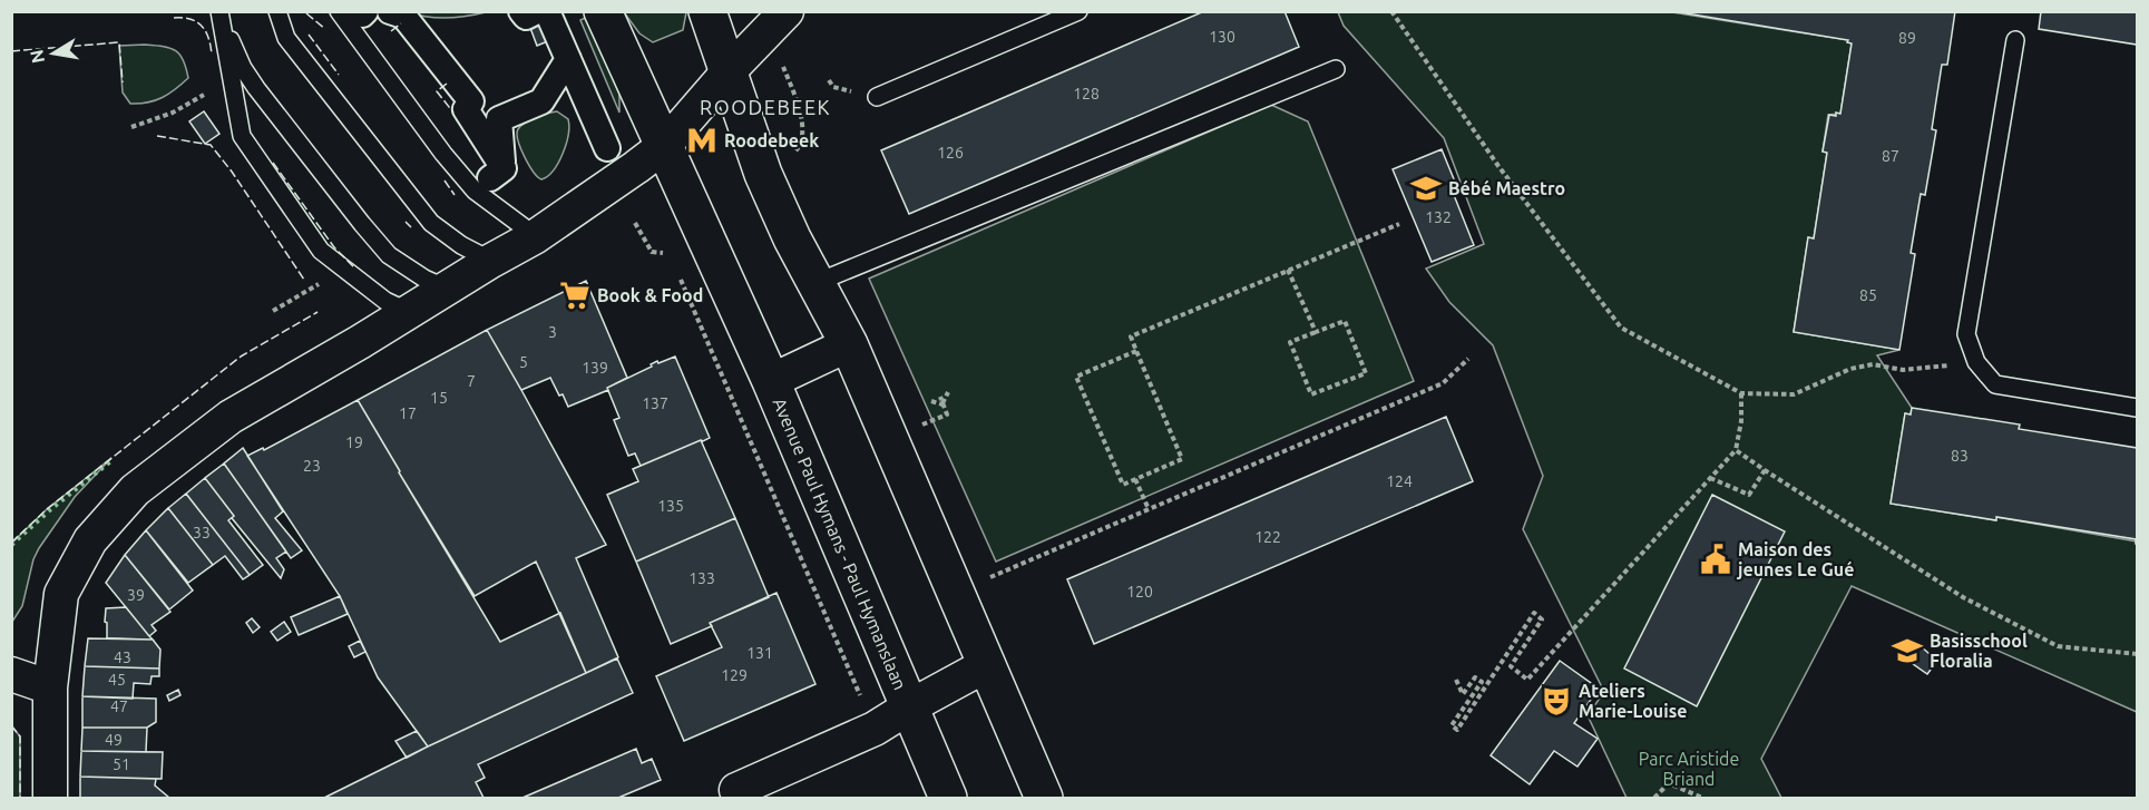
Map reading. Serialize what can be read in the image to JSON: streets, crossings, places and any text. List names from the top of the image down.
{
  "streets": {
    "main road": ["Avenue Paul Hymans - Paul Hymanslaan"]
  },
  "districts": ["ROODEBEEK"],
  "parks": ["Parc Aristide Briand"],
  "places": {
    "metro station": ["Roodebeek"],
    "school or university": ["Bébé Maestro", "Basisschool Floralia"],
    "supermarket": ["Book & Food"],
    "public building": ["Maison des jeunes Le Gué"],
    "theatre": ["Ateliers Marie-Louise"]
  },
  "house_numbers": [
    "130",
    "89",
    "128",
    "126",
    "87",
    "132",
    "85",
    "3",
    "5",
    "139",
    "7",
    "15",
    "137",
    "17",
    "19",
    "83",
    "23",
    "124",
    "135",
    "33",
    "122",
    "133",
    "120",
    "39",
    "131",
    "43",
    "129",
    "45",
    "47",
    "49",
    "51"
  ],
  "north": "left"
}
